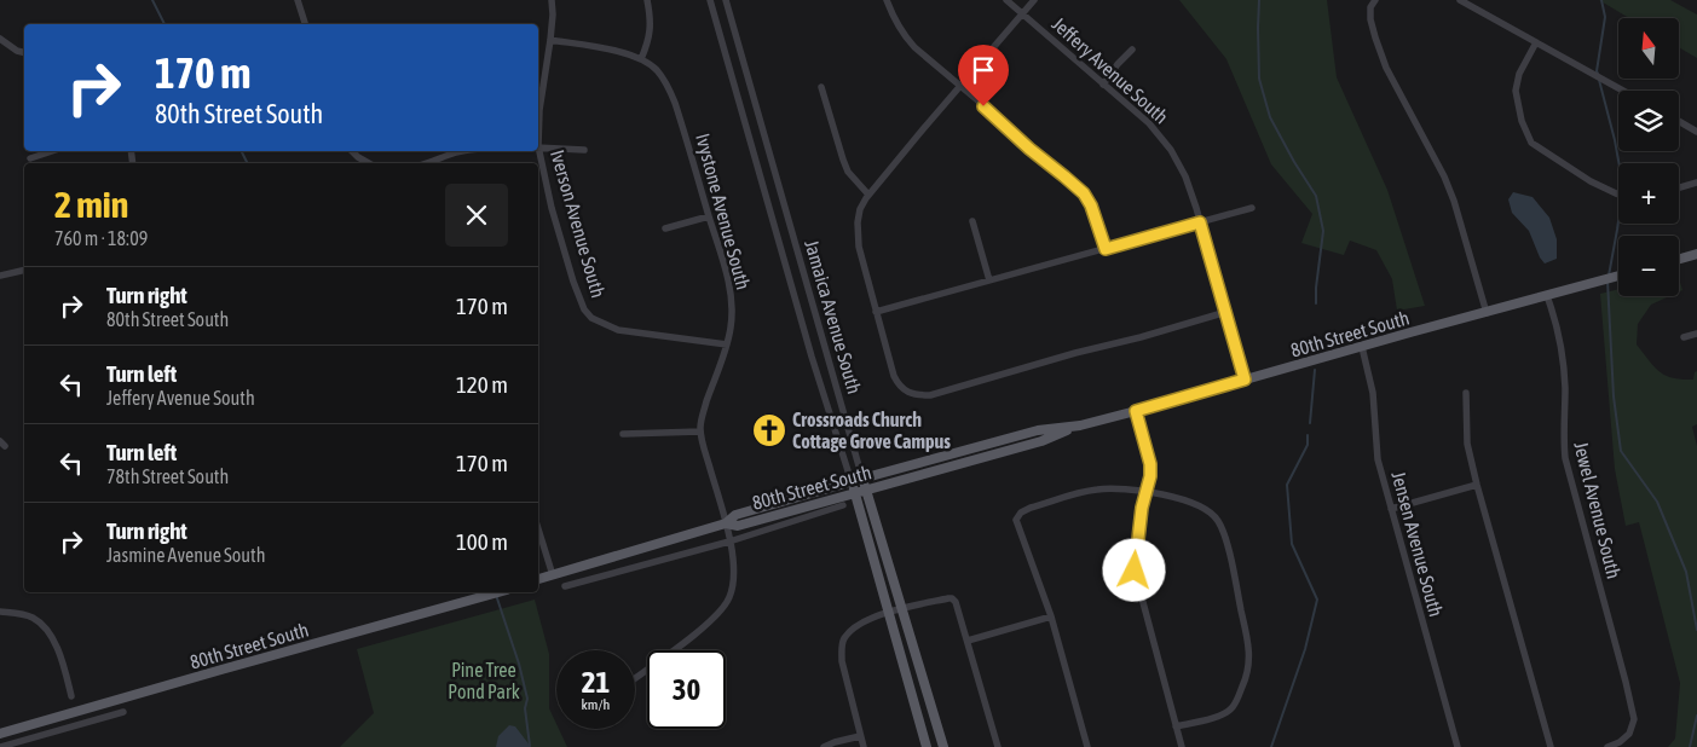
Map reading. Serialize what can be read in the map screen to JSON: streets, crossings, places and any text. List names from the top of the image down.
{
  "streets": {
    "main road": ["Jamaica Avenue South", "80th Street South"],
    "street": [
      "Jeffery Avenue South",
      "Ivystone Avenue South",
      "Iverson Avenue South",
      "Jewel Avenue South",
      "Jensen Avenue South"
    ]
  },
  "crossings": [
    ["Jeffery Avenue South", "80th Street South"],
    ["Ivystone Avenue South", "Iverson Avenue South"],
    ["Ivystone Avenue South", "80th Street South"],
    ["Jamaica Avenue South", "80th Street South"],
    ["80th Street South", "Jewel Avenue South"],
    ["80th Street South", "Jensen Avenue South"]
  ],
  "parks": ["Pine Tree Pond Park"],
  "places": {
    "church": ["Crossroads Church Cottage Grove Campus"]
  },
  "north": "top",
  "page": {
    "map_buttons": ["+", "−"],
    "turn": ["170 m", "80th Street South"],
    "heading": ["2 min", "760 m · 18:09"],
    "list": [
      {
        "name": "Turn right",
        "note": "80th Street South",
        "value": "170 m"
      },
      {
        "name": "Turn left",
        "note": "Jeffery Avenue South",
        "value": "120 m"
      },
      {
        "name": "Turn left",
        "note": "78th Street South",
        "value": "170 m"
      },
      {
        "name": "Turn right",
        "note": "Jasmine Avenue South",
        "value": "100 m"
      }
    ],
    "speed": "21 km/h",
    "limit": "30"
  }
}
